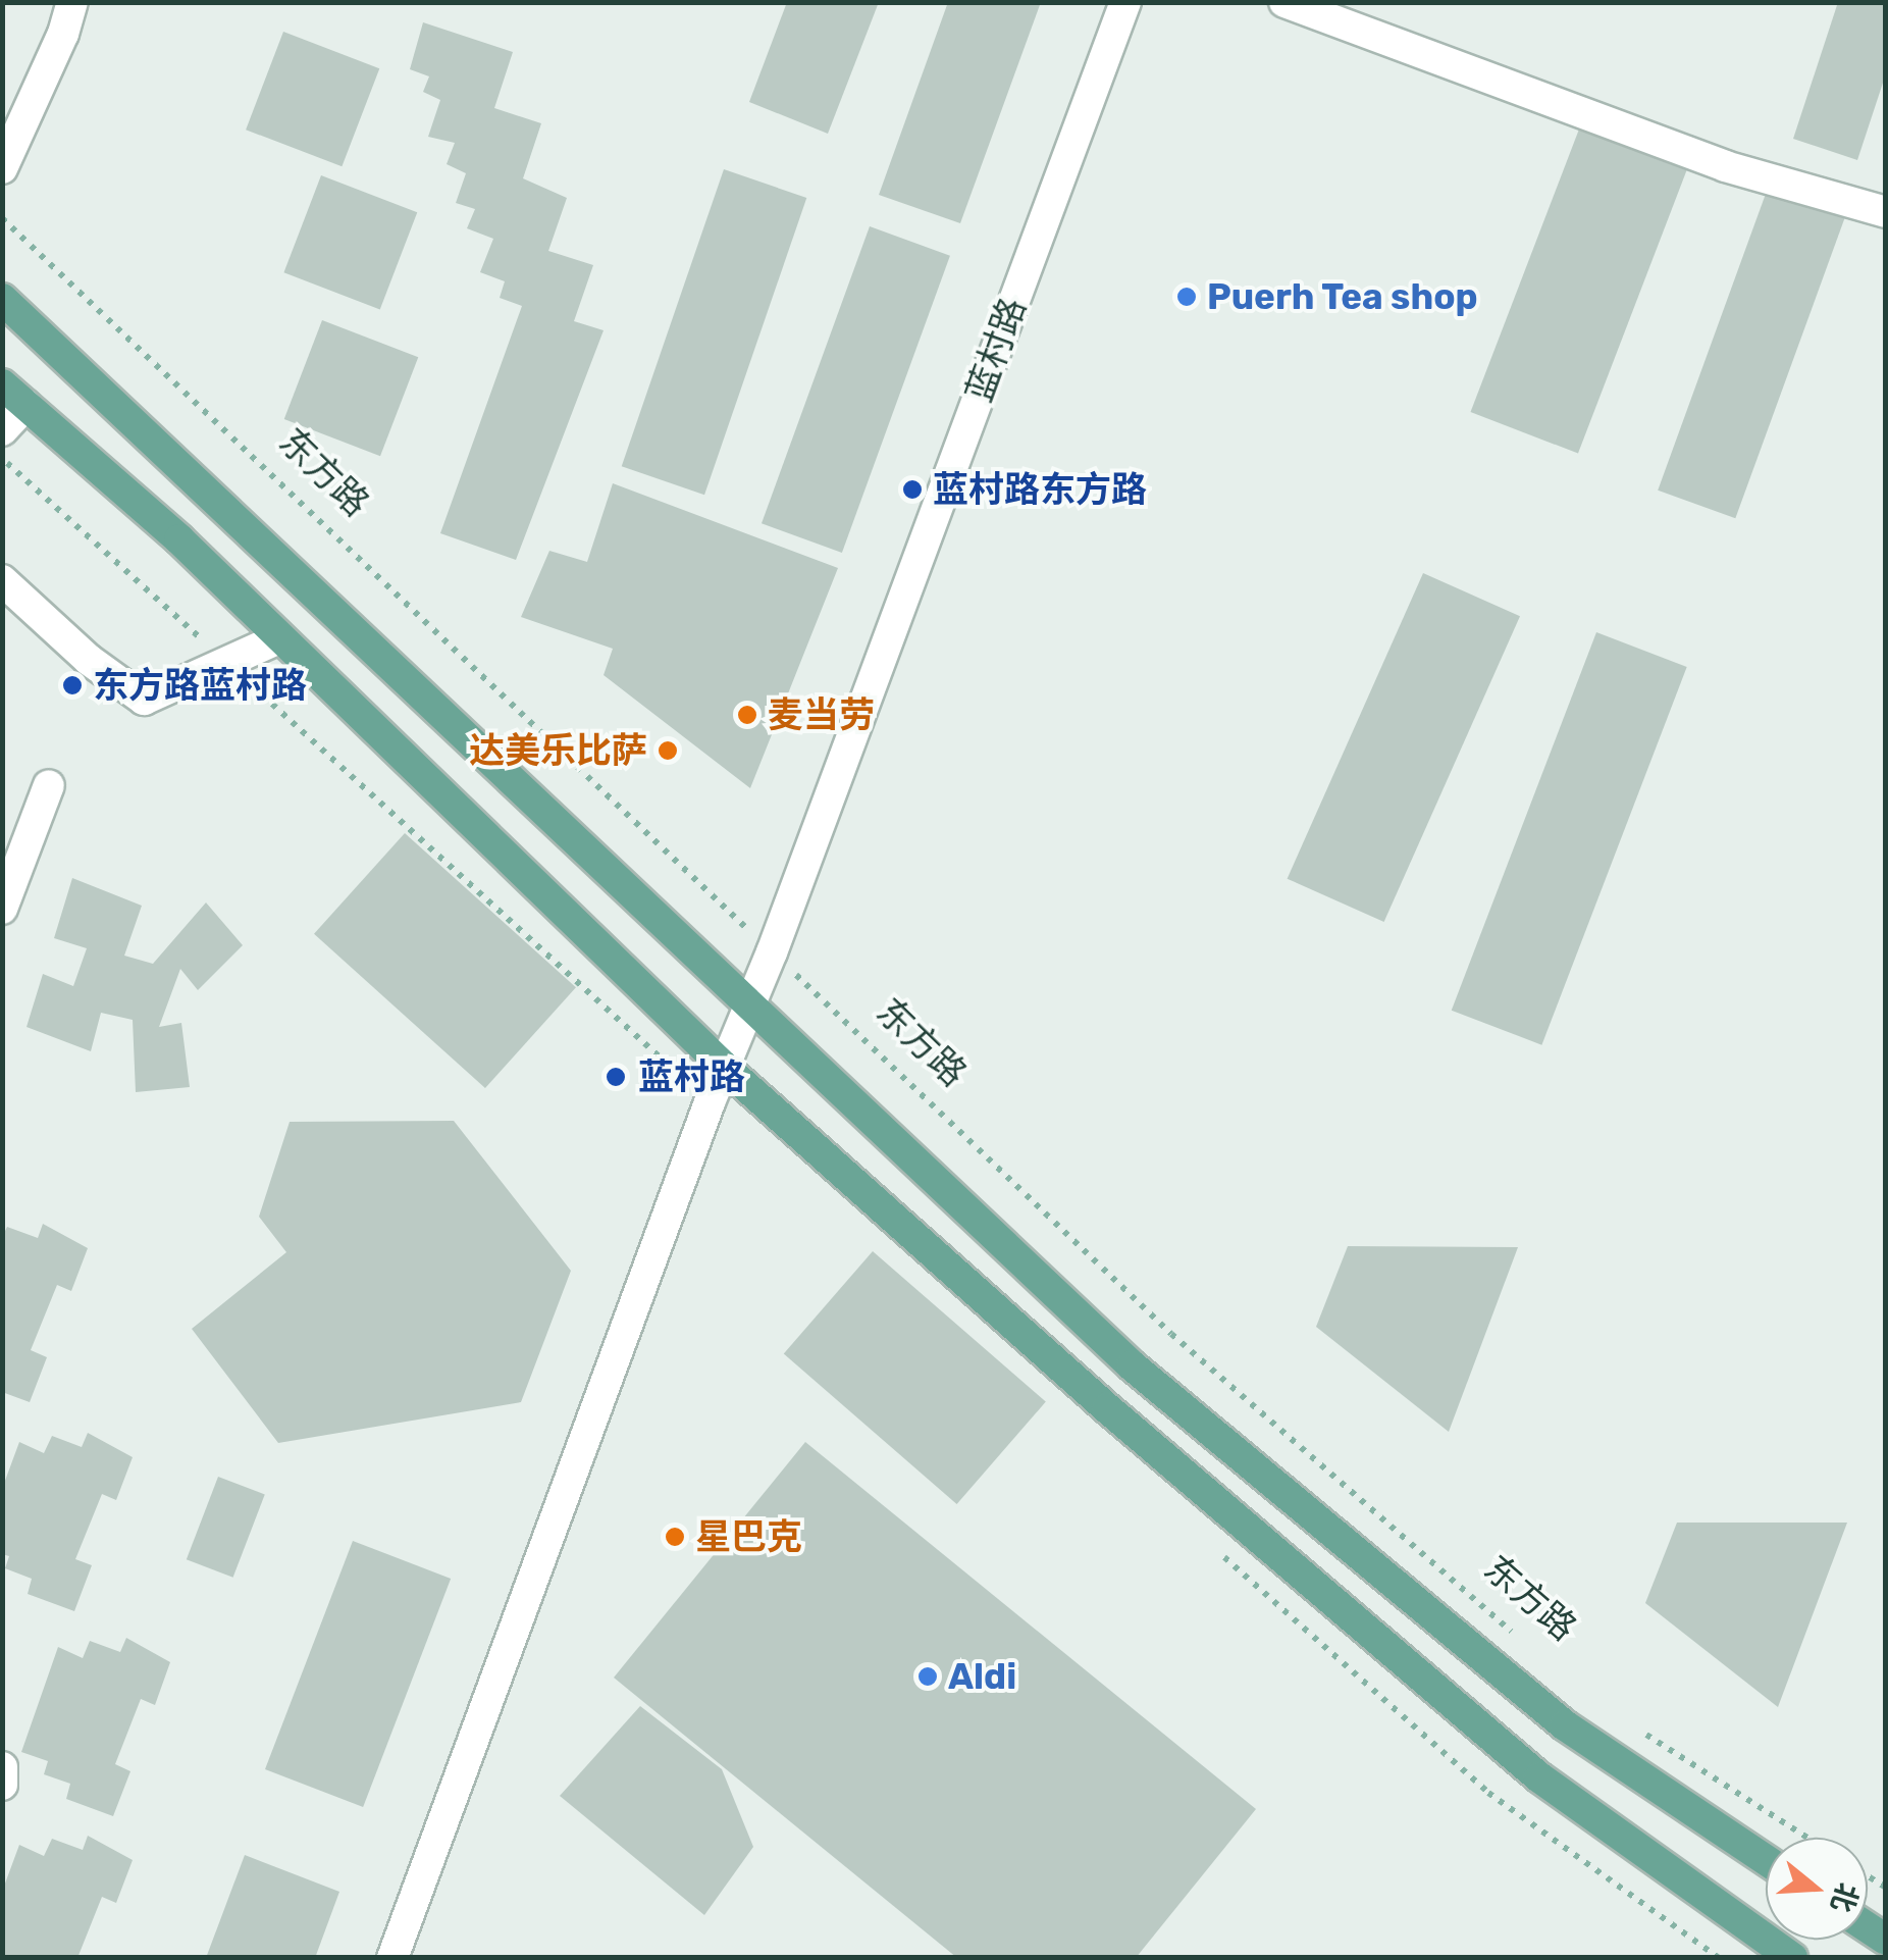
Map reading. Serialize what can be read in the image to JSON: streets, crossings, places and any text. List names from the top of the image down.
{
  "streets": {
    "main road": ["东方路"],
    "street": ["蓝村路"]
  },
  "crossings": [
    ["蓝村路", "东方路"]
  ],
  "places": [
    "Puerh Tea shop",
    "蓝村路东方路",
    "东方路蓝村路",
    "麦当劳",
    "达美乐比萨",
    "蓝村路",
    "星巴克",
    "Aldi"
  ],
  "north": "right"
}
